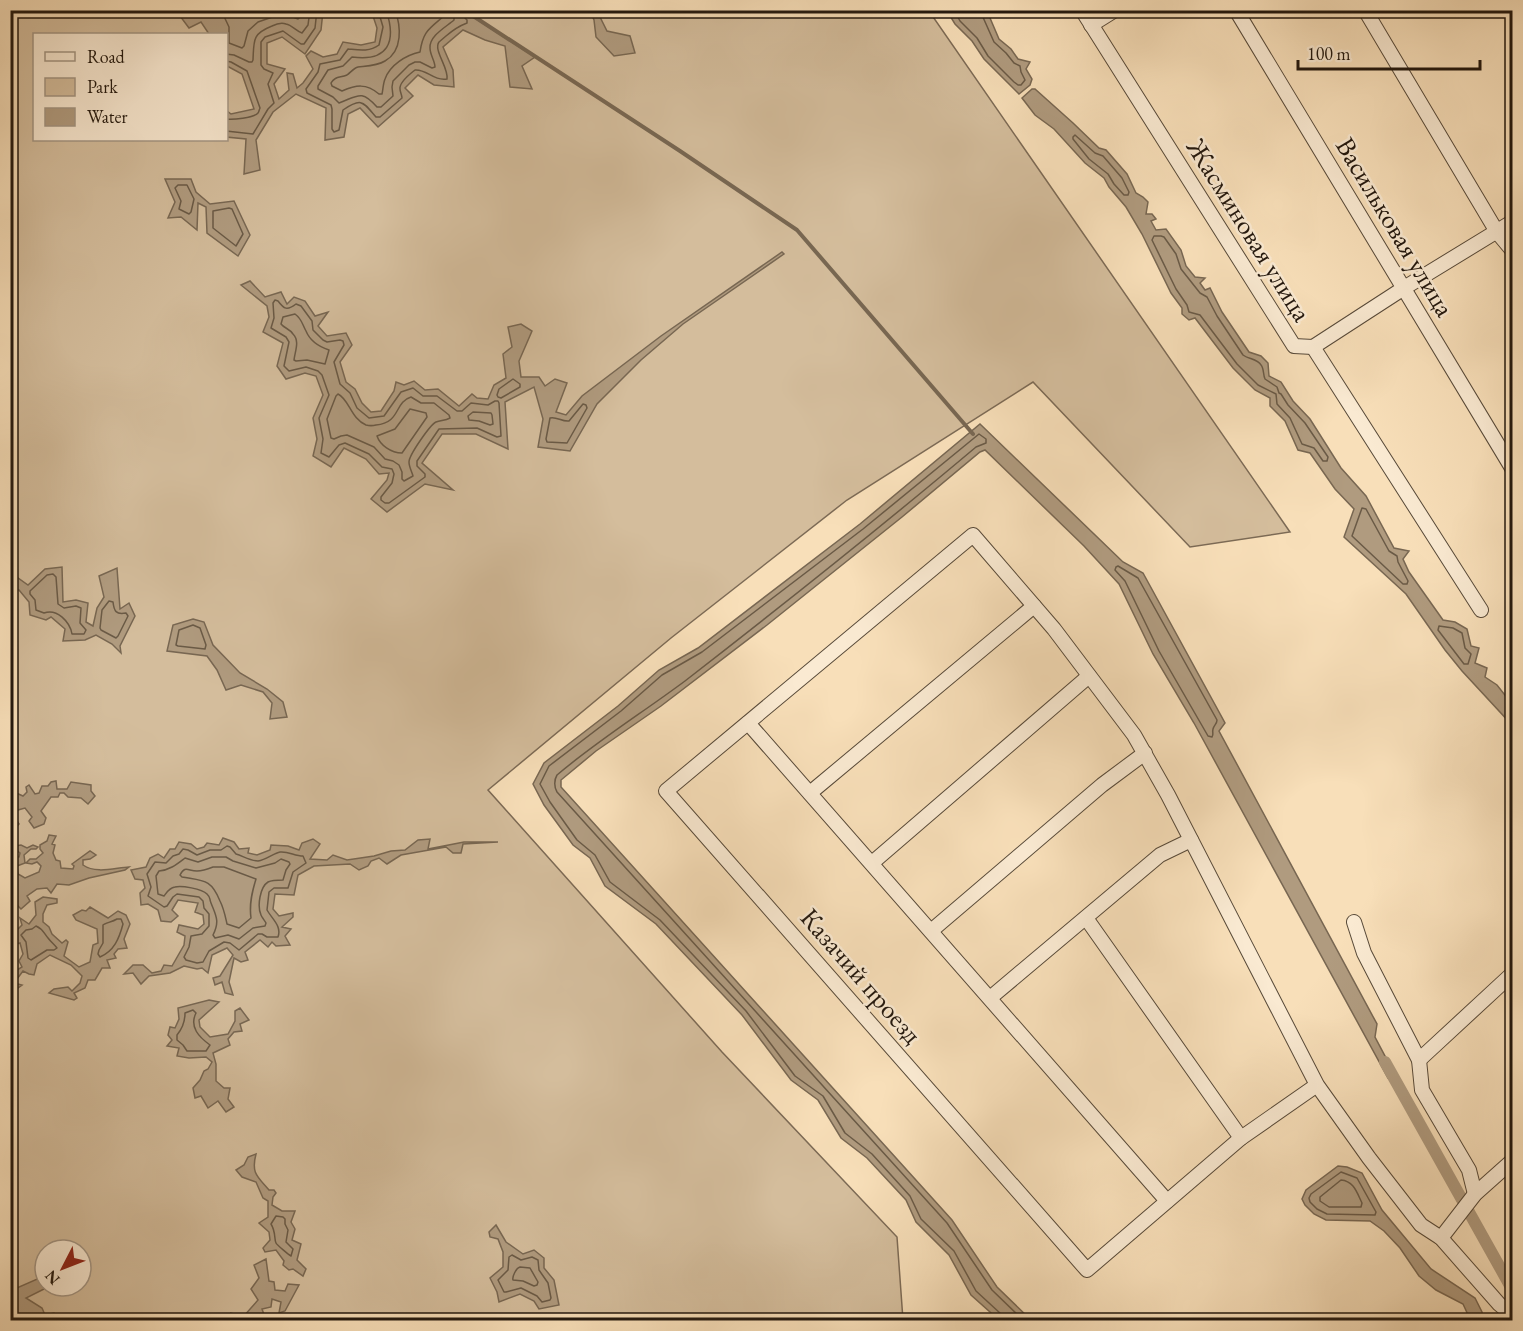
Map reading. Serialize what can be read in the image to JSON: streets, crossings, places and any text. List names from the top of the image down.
{
  "streets": {
    "street": ["Васильковая улица", "Жасминовая улица", "Казачий проезд"]
  },
  "legend": ["Road", "Park", "Water"],
  "scale_bar": "100 m",
  "north": "bottom left"
}
